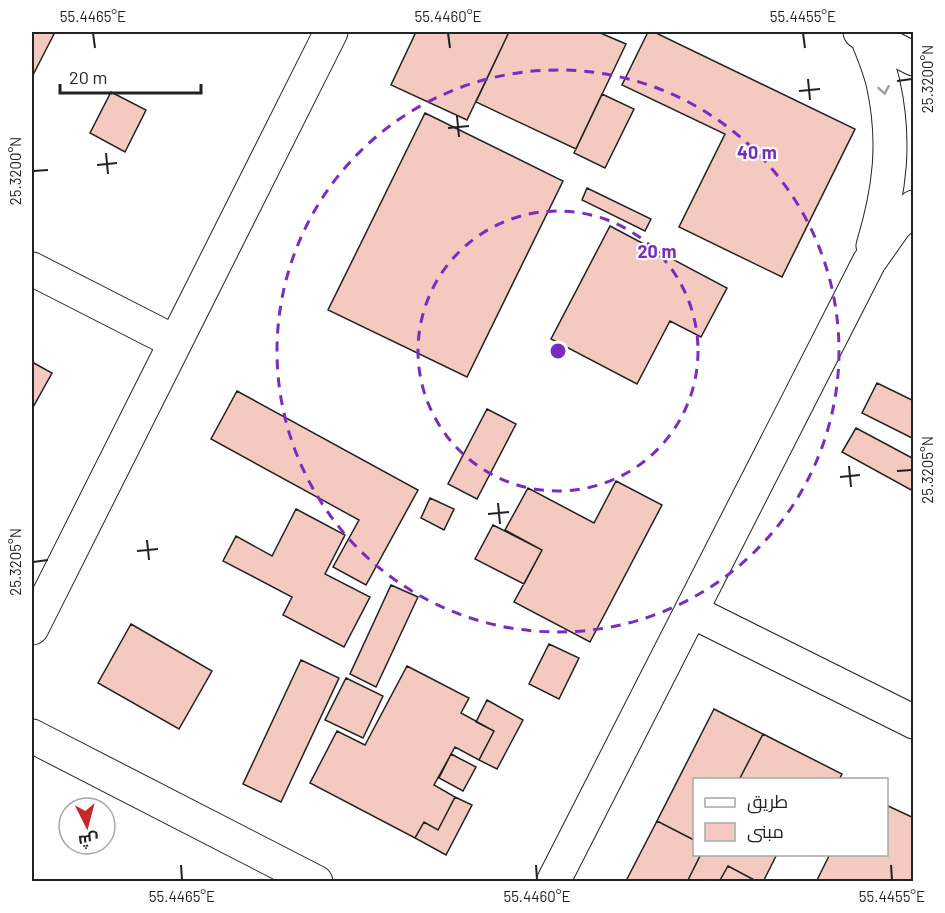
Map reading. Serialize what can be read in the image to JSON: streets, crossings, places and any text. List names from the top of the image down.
{
  "legend": ["طريق", "مبنى"],
  "scale_bar": "20 m",
  "north": "bottom",
  "coordinates": [
    "55.4465°E",
    "55.4460°E",
    "55.4455°E",
    "25.3200°N",
    "25.3205°N"
  ],
  "rings": ["40 m", "20 m"]
}
